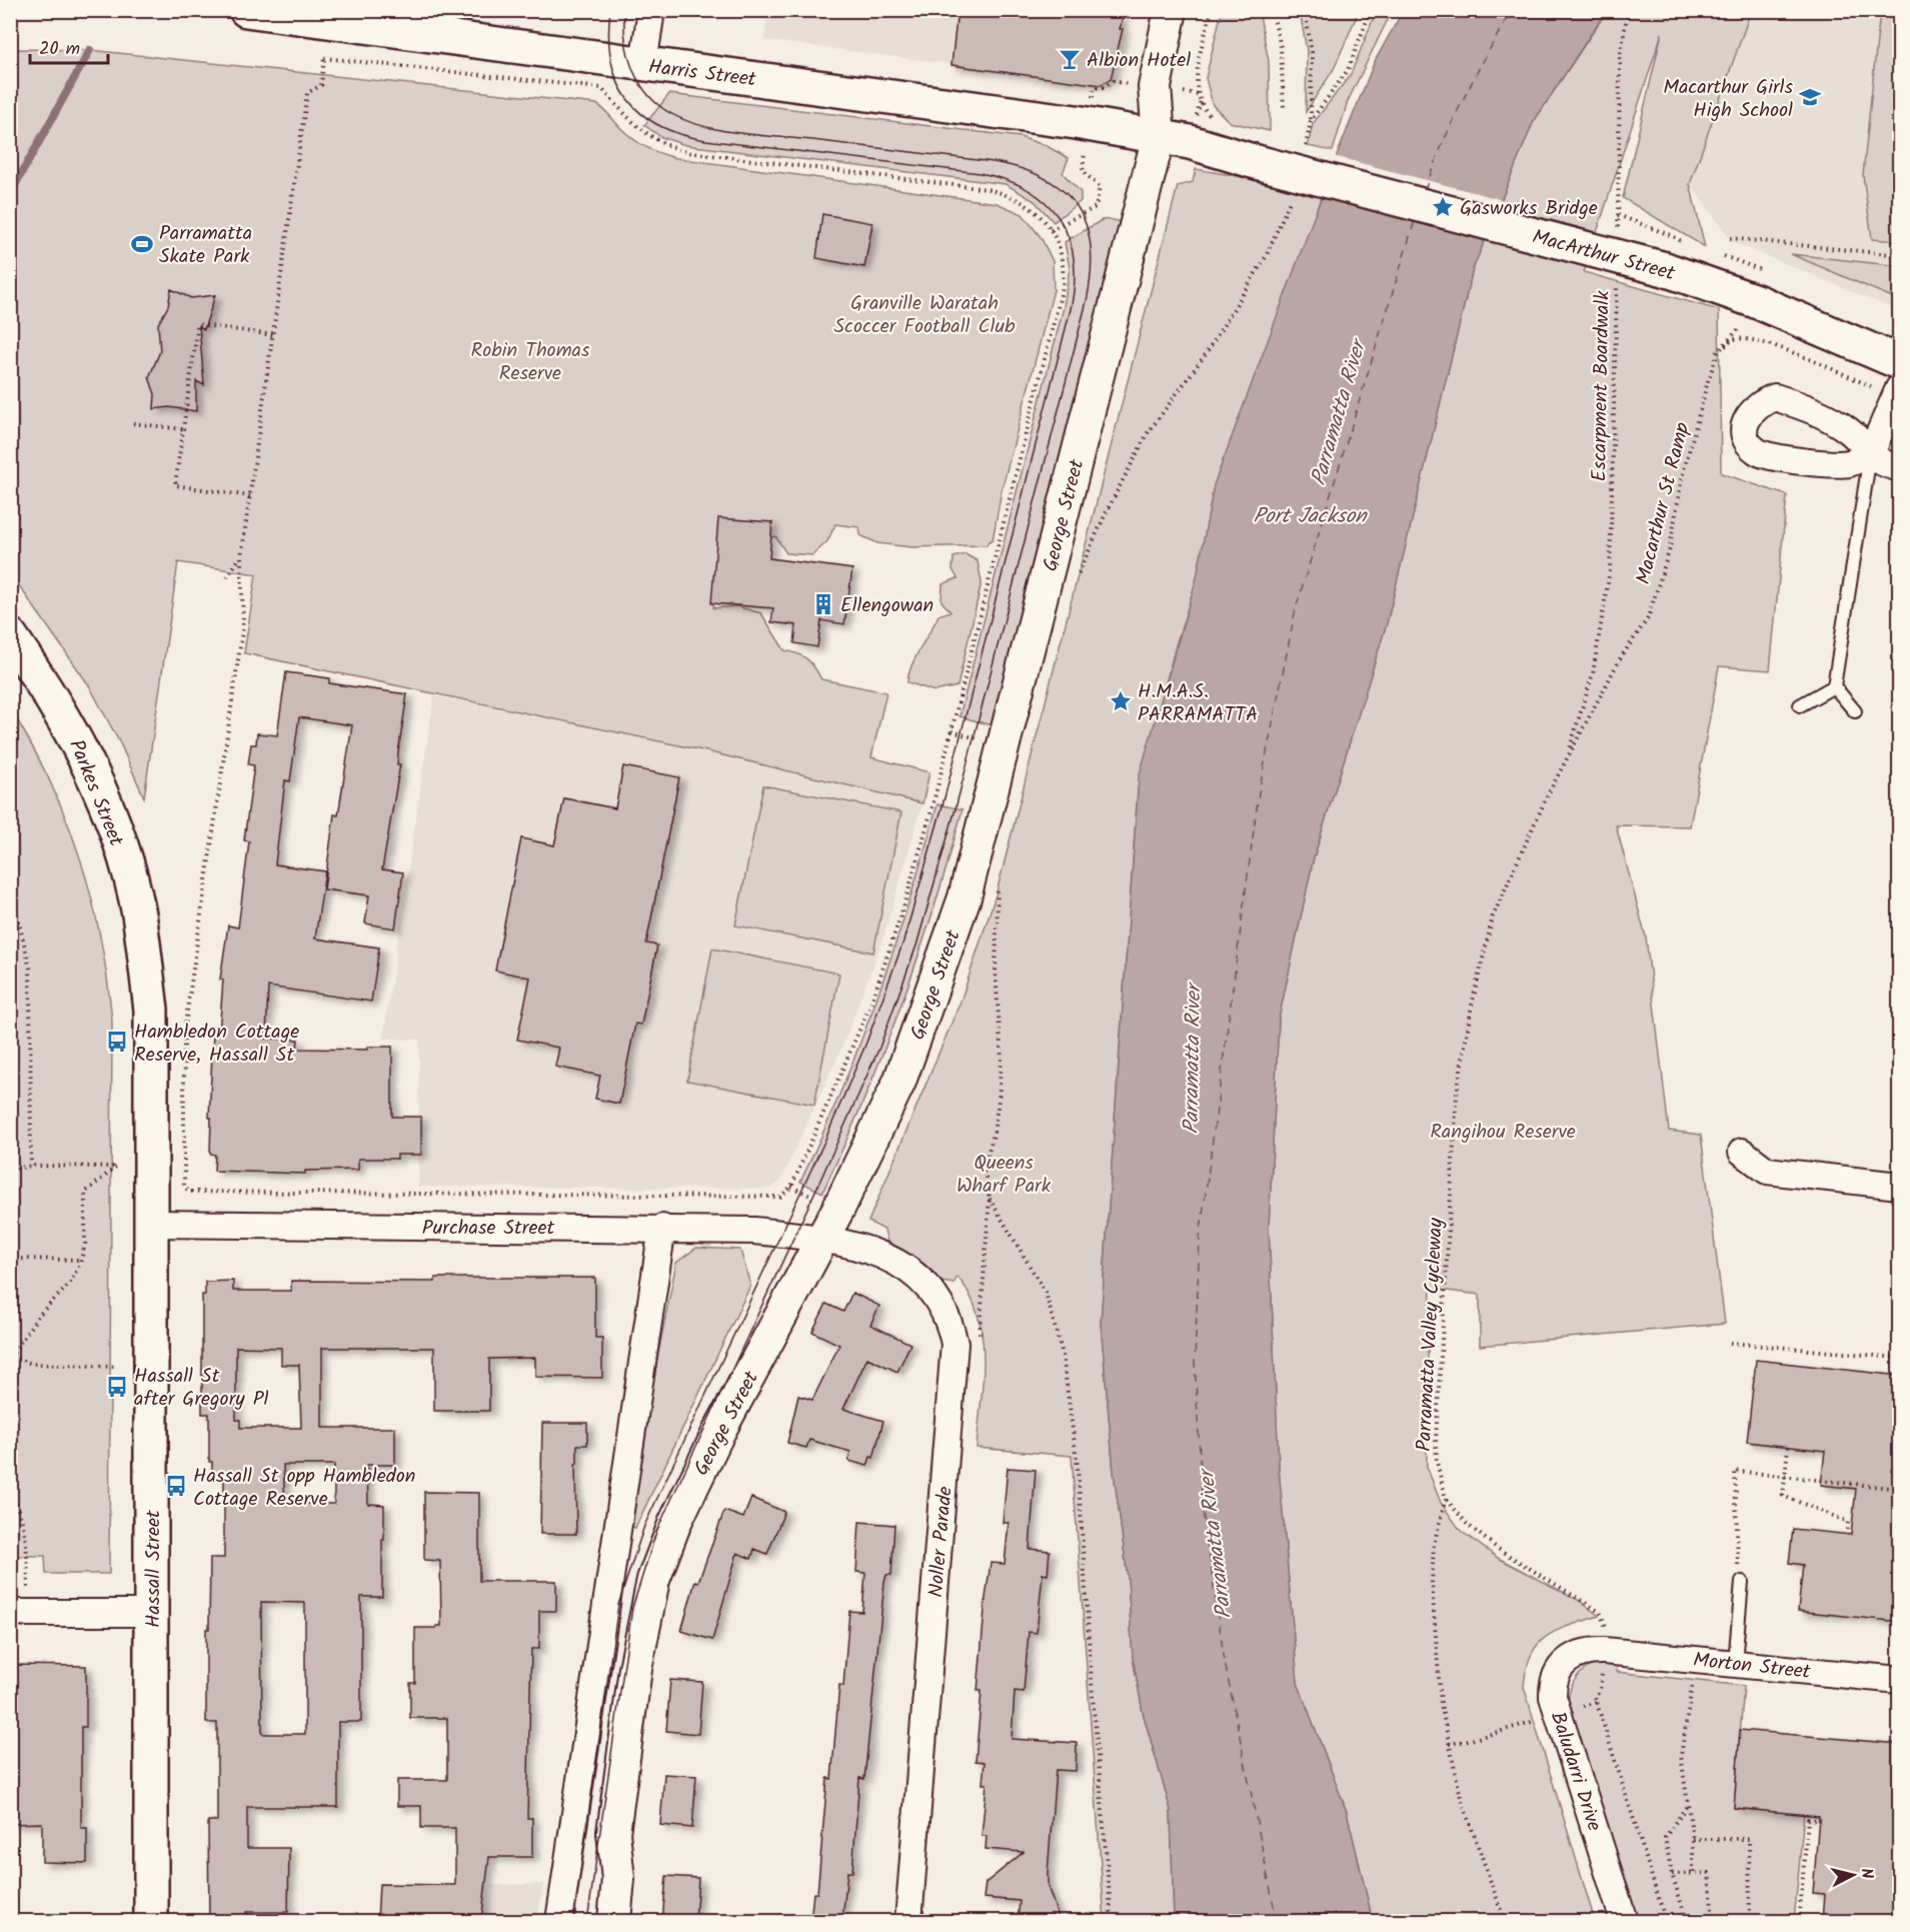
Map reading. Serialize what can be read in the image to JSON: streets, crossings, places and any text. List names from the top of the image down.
{
  "streets": {
    "main road": [
      "Harris Street",
      "MacArthur Street",
      "Parkes Street",
      "Hassall Street"
    ],
    "street": [
      "George Street",
      "Purchase Street",
      "Noller Parade",
      "Morton Street",
      "Baludarri Drive"
    ],
    "path": ["Escarpment Boardwalk", "Macarthur St Ramp", "Parramatta Valley Cycleway"]
  },
  "crossings": [
    ["Harris Street", "MacArthur Street"],
    ["Harris Street", "George Street"],
    ["MacArthur Street", "George Street"],
    ["Escarpment Boardwalk", "Macarthur St Ramp"],
    ["Escarpment Boardwalk", "Parramatta Valley Cycleway"],
    ["Macarthur St Ramp", "Parramatta Valley Cycleway"],
    ["George Street", "Purchase Street"],
    ["George Street", "Noller Parade"],
    ["Parkes Street", "Hassall Street"],
    ["Purchase Street", "Noller Parade"],
    ["Purchase Street", "Hassall Street"],
    ["Morton Street", "Baludarri Drive"]
  ],
  "water": ["Parramatta River", "Port Jackson"],
  "parks": [
    "Granville Waratah Scoccer Football Club",
    "Robin Thomas Reserve",
    "Rangihou Reserve",
    "Queens Wharf Park"
  ],
  "places": {
    "bar": ["Albion Hotel"],
    "school or university": ["Macarthur Girls High School"],
    "place": ["Gasworks Bridge", "H.M.A.S. PARRAMATTA"],
    "sports": ["Parramatta Skate Park"],
    "building": ["Ellengowan"],
    "bus stop": ["Hambledon Cottage Reserve, Hassall St", "Hassall St after Gregory Pl", "Hassall St opp Hambledon Cottage Reserve"]
  },
  "scale_bar": "20 m",
  "north": "right"
}
